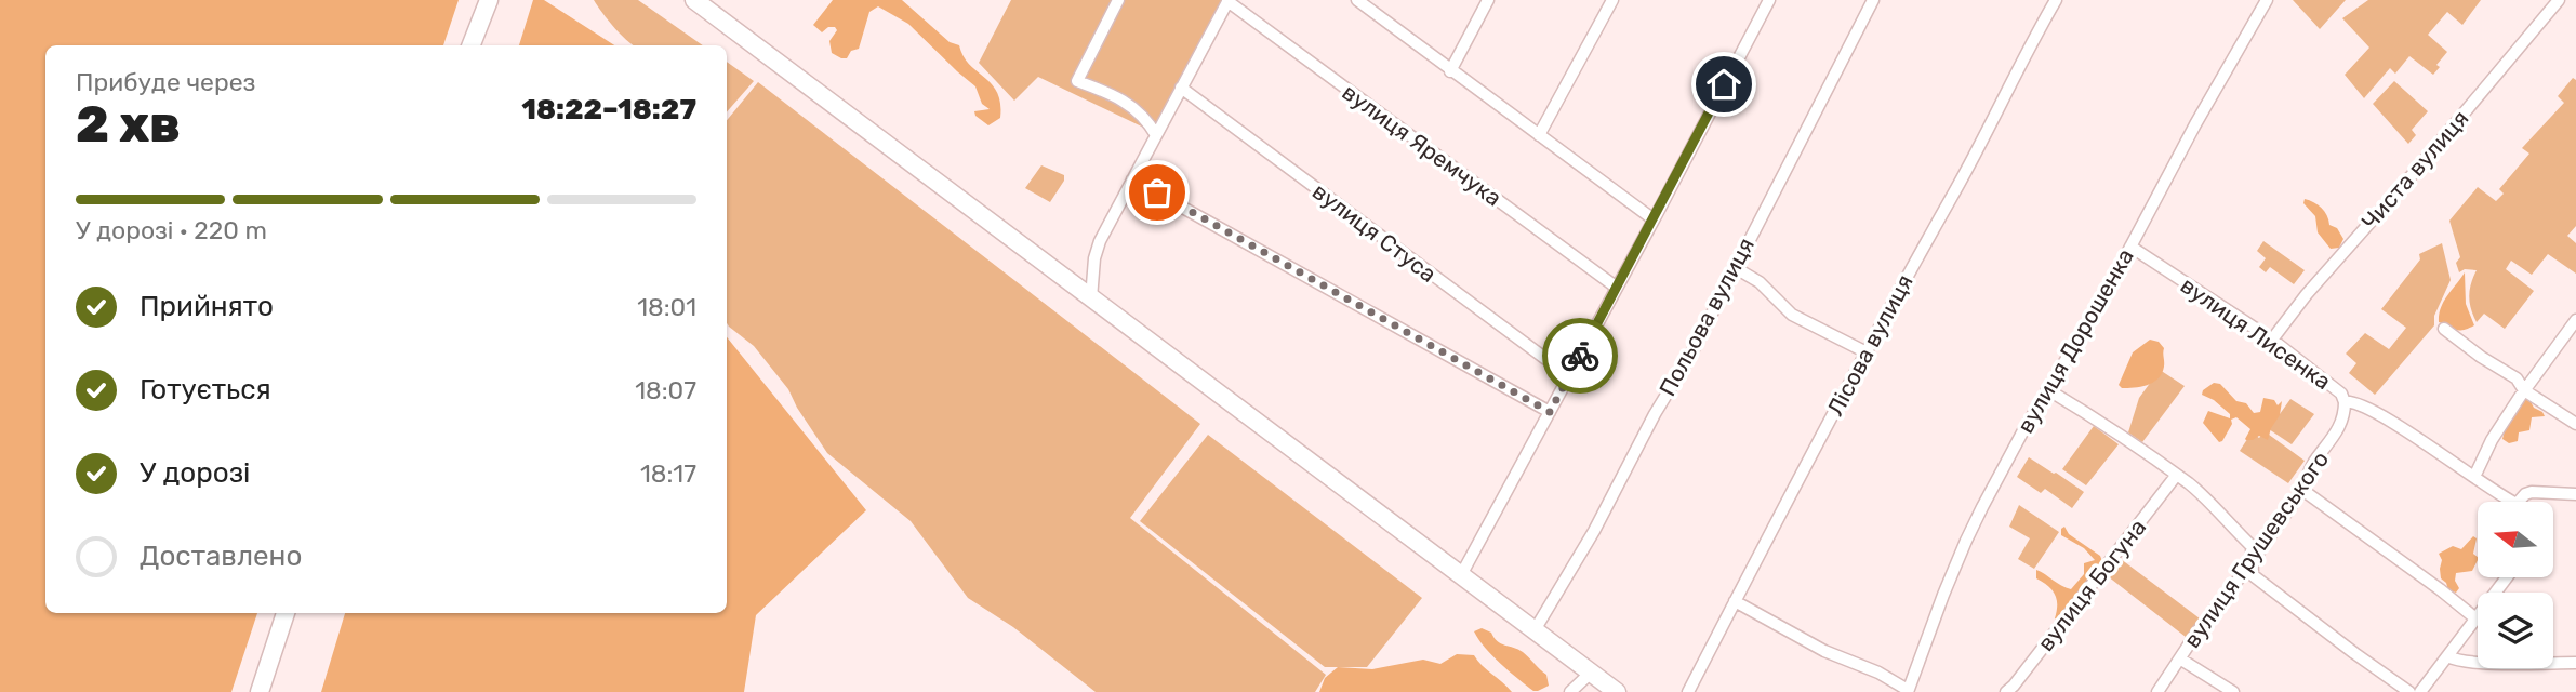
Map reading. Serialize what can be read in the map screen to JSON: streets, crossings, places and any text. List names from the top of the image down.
{
  "streets": {
    "street": [
      "вулиця Яремчука",
      "Чиста вулиця",
      "вулиця Стуса",
      "Польова вулиця",
      "вулиця Лисенка",
      "вулиця Дорошенка",
      "Лісова вулиця",
      "вулиця Грушевського",
      "вулиця Богуна"
    ]
  },
  "crossings": [
    ["Чиста вулиця", "вулиця Лисенка"],
    ["вулиця Лисенка", "вулиця Дорошенка"],
    ["вулиця Лисенка", "вулиця Грушевського"]
  ],
  "north": "left",
  "page": {
    "heading": ["2 хв", "Прибуде через", "18:22–18:27"],
    "bar": "У дорозі · 220 m",
    "list": [
      ["Прийнято", "18:01"],
      ["Готується", "18:07"],
      ["У дорозі", "18:17"],
      "Доставлено"
    ]
  }
}
